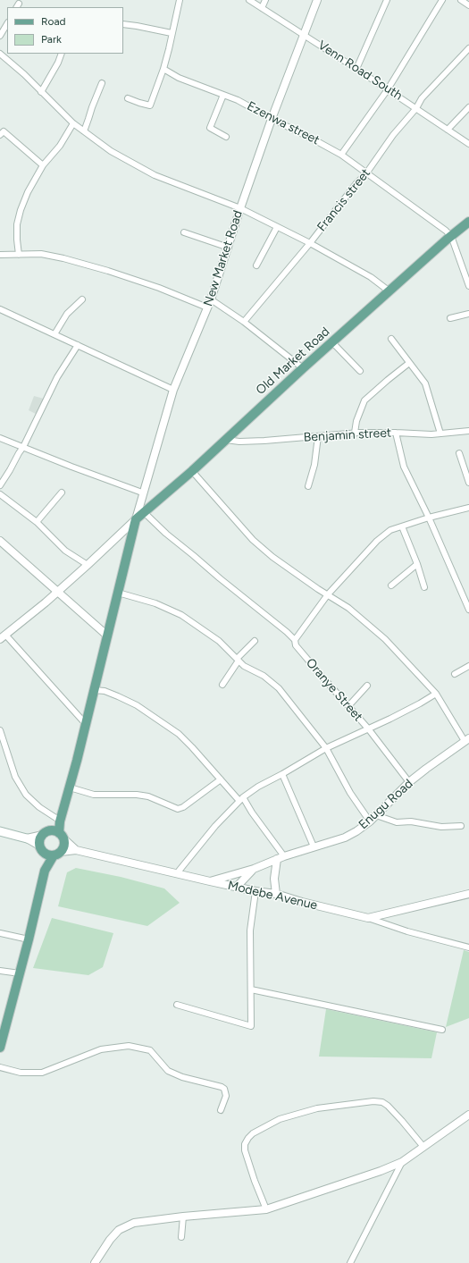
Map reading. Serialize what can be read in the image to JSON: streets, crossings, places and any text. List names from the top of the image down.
{
  "streets": {
    "main road": ["Old Market Road"],
    "street": [
      "Venn Road South",
      "Ezenwa street",
      "Francis street",
      "New Market Road",
      "Benjamin street",
      "Oranye Street",
      "Enugu Road",
      "Modebe Avenue"
    ]
  },
  "crossings": [
    ["Venn Road South", "Francis street"],
    ["Venn Road South", "New Market Road"],
    ["Ezenwa street", "Francis street"],
    ["Ezenwa street", "New Market Road"],
    ["Ezenwa street", "Old Market Road"],
    ["New Market Road", "Old Market Road"],
    ["Old Market Road", "Benjamin street"],
    ["Old Market Road", "Oranye Street"],
    ["Oranye Street", "Enugu Road"],
    ["Enugu Road", "Modebe Avenue"]
  ],
  "legend": ["Road", "Park"]
}
